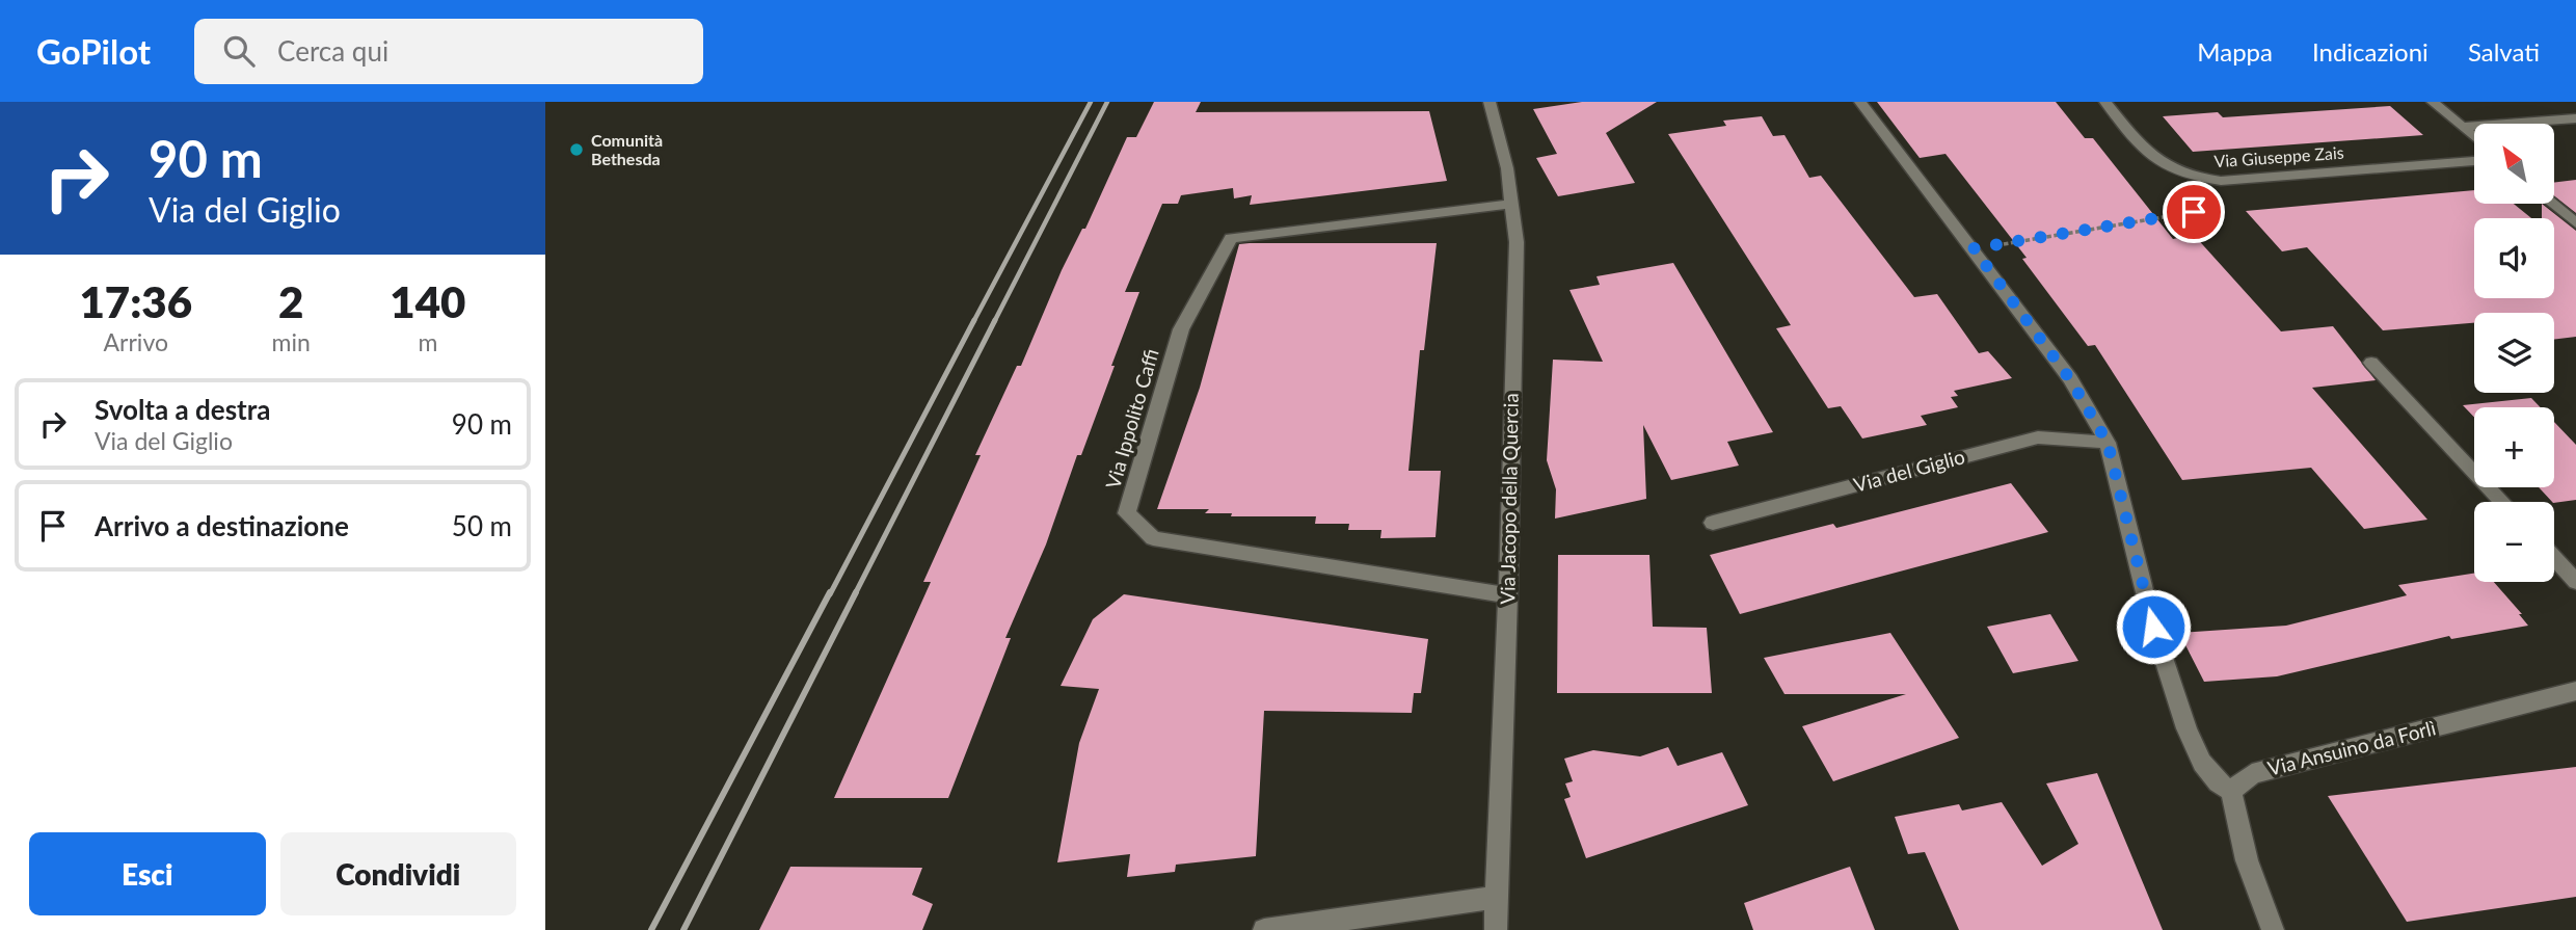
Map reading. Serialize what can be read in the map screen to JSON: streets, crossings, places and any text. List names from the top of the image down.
{
  "streets": {
    "street": [
      "Via Giuseppe Zais",
      "Via Ippolito Caffi",
      "Via del Giglio",
      "Via Jacopo della Quercia",
      "Via Ansuino da Forlì"
    ]
  },
  "crossings": [
    ["Via Ippolito Caffi", "Via Jacopo della Quercia"]
  ],
  "places": ["Comunità Bethesda"],
  "north": "top left",
  "page": {
    "header": "GoPilot",
    "search": "Cerca qui",
    "nav": ["Mappa", "Indicazioni", "Salvati"],
    "turn": ["90 m", "Via del Giglio"],
    "map_buttons": ["+", "−"],
    "eta": [
      "17:36",
      "Arrivo",
      "2",
      "min",
      "140",
      "m"
    ],
    "list": [
      {
        "name": "Svolta a destra",
        "note": "Via del Giglio",
        "value": "90 m"
      },
      {
        "name": "Arrivo a destinazione",
        "value": "50 m"
      }
    ],
    "buttons": ["Esci", "Condividi"]
  }
}
